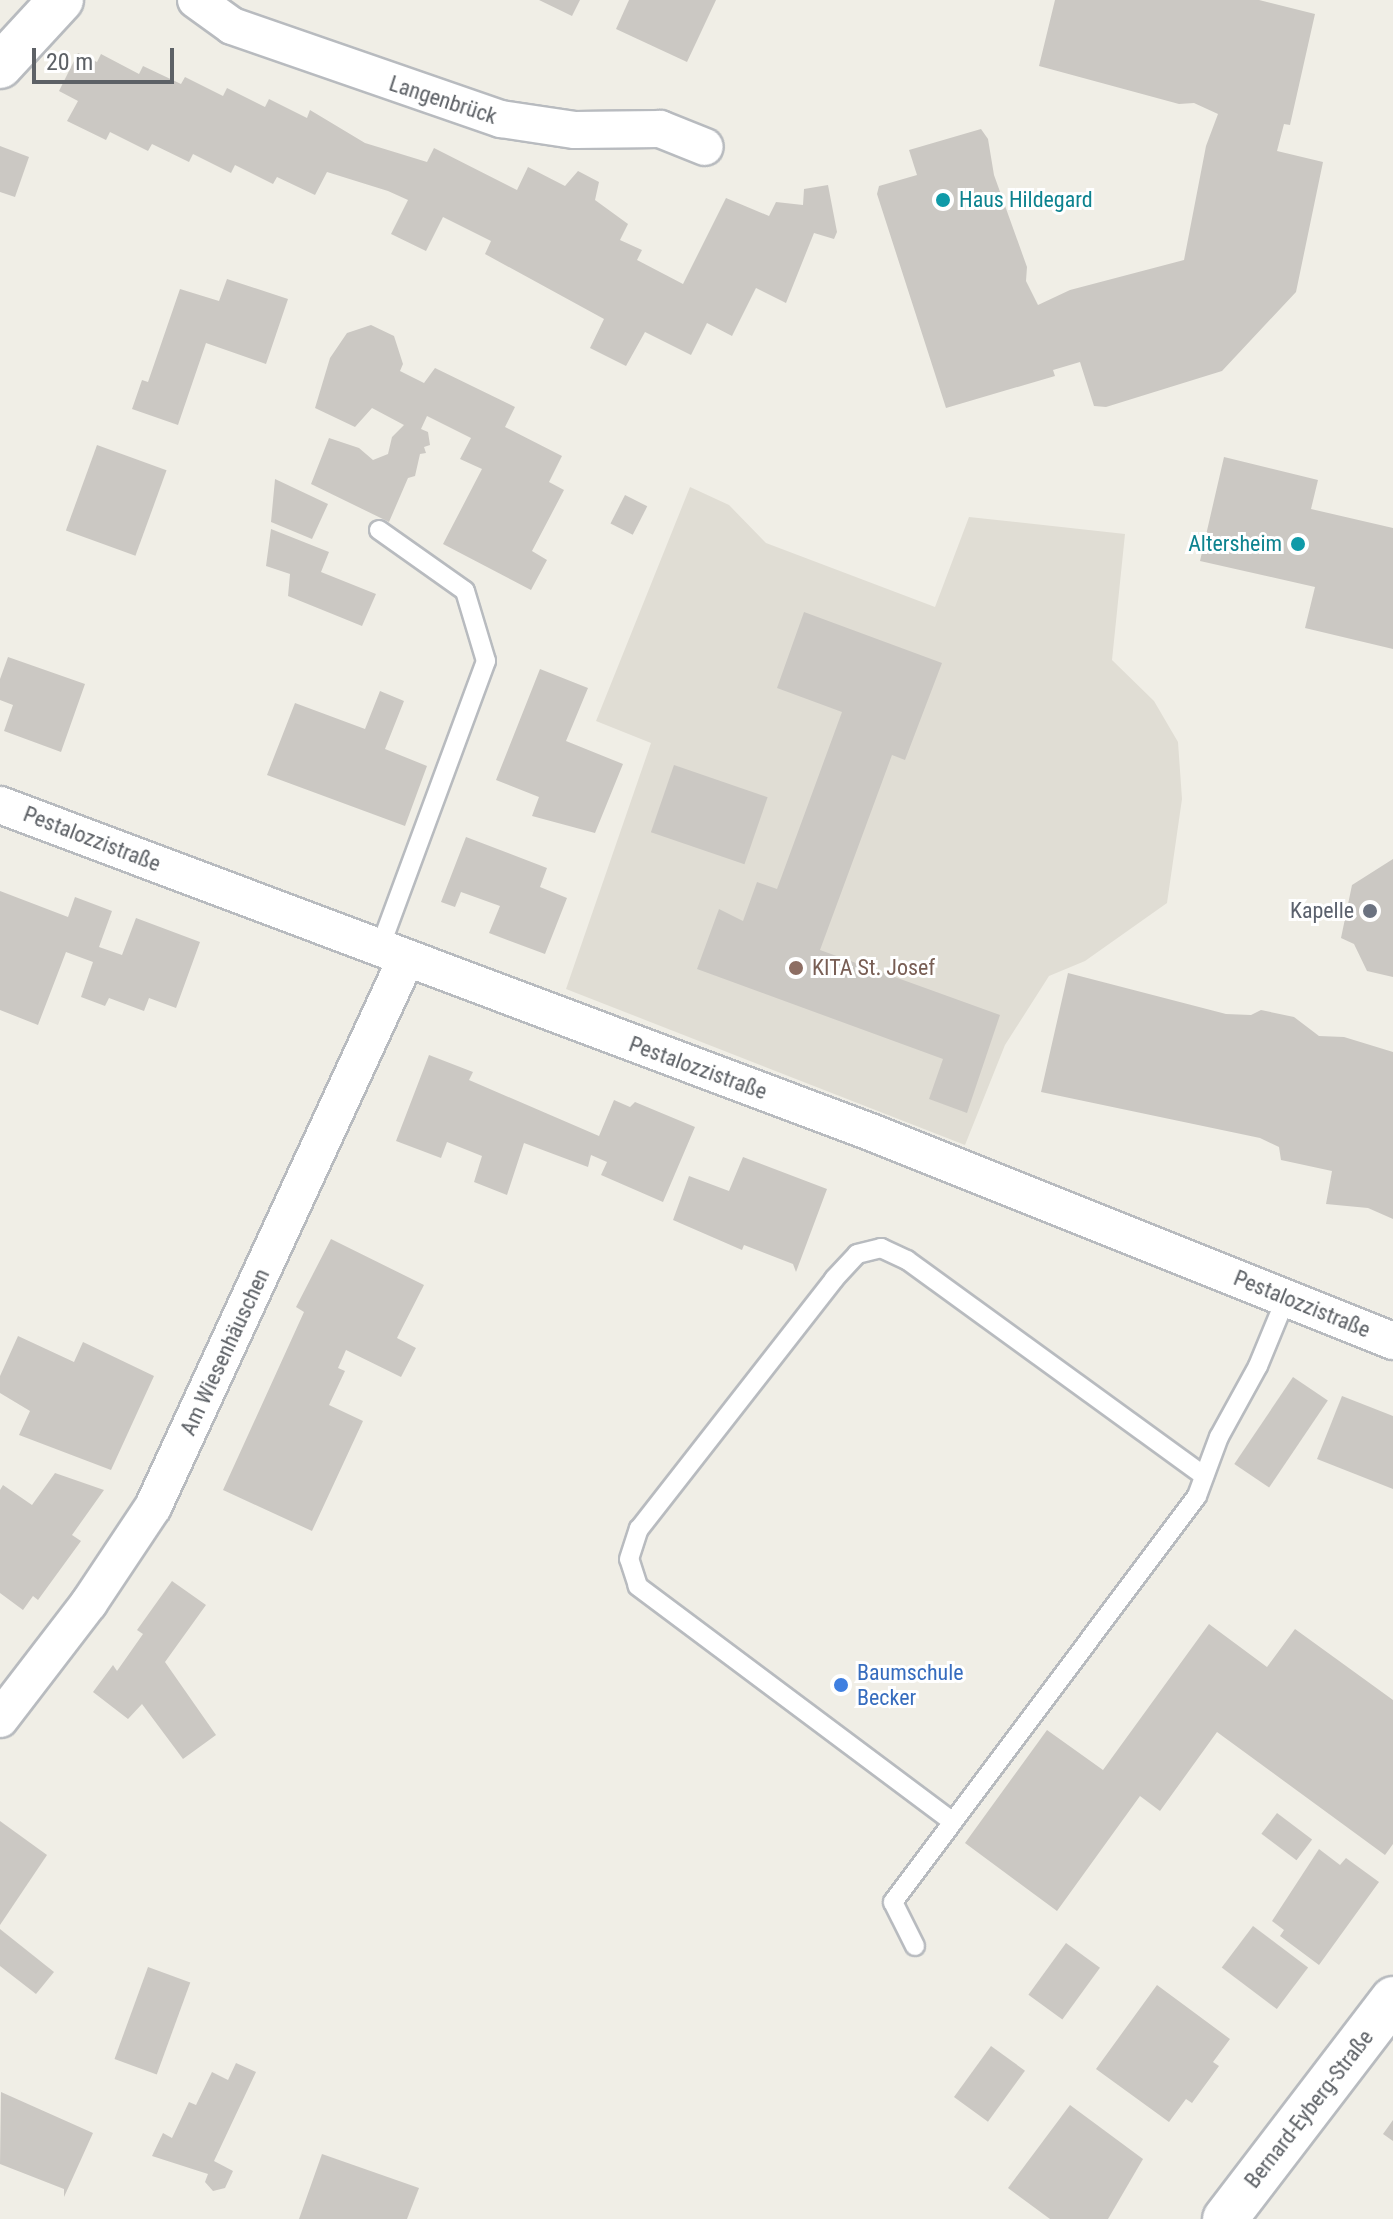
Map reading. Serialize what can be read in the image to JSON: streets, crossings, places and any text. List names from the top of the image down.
{
  "streets": {
    "street": [
      "Langenbrück",
      "Pestalozzistraße",
      "Am Wiesenhäuschen",
      "Bernard-Eyberg-Straße"
    ]
  },
  "crossings": [
    ["Pestalozzistraße", "Am Wiesenhäuschen"]
  ],
  "places": [
    "Haus Hildegard",
    "Altersheim",
    "Kapelle",
    "KITA St. Josef",
    "Baumschule Becker"
  ],
  "scale_bar": "20 m"
}
